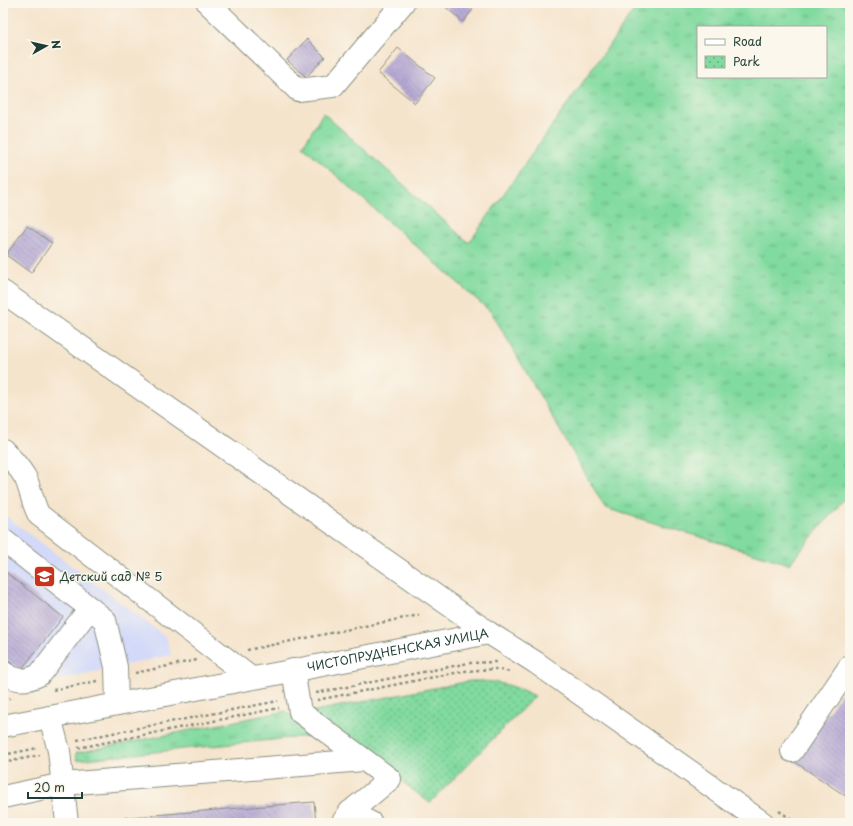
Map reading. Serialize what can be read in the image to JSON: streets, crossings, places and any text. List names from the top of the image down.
{
  "streets": {
    "street": ["ЧИСТОПРУДНЕНСКАЯ УЛИЦА"]
  },
  "places": {
    "school or university": ["Детский сад № 5"]
  },
  "legend": ["Road", "Park"],
  "scale_bar": "20 m",
  "north": "right"
}
